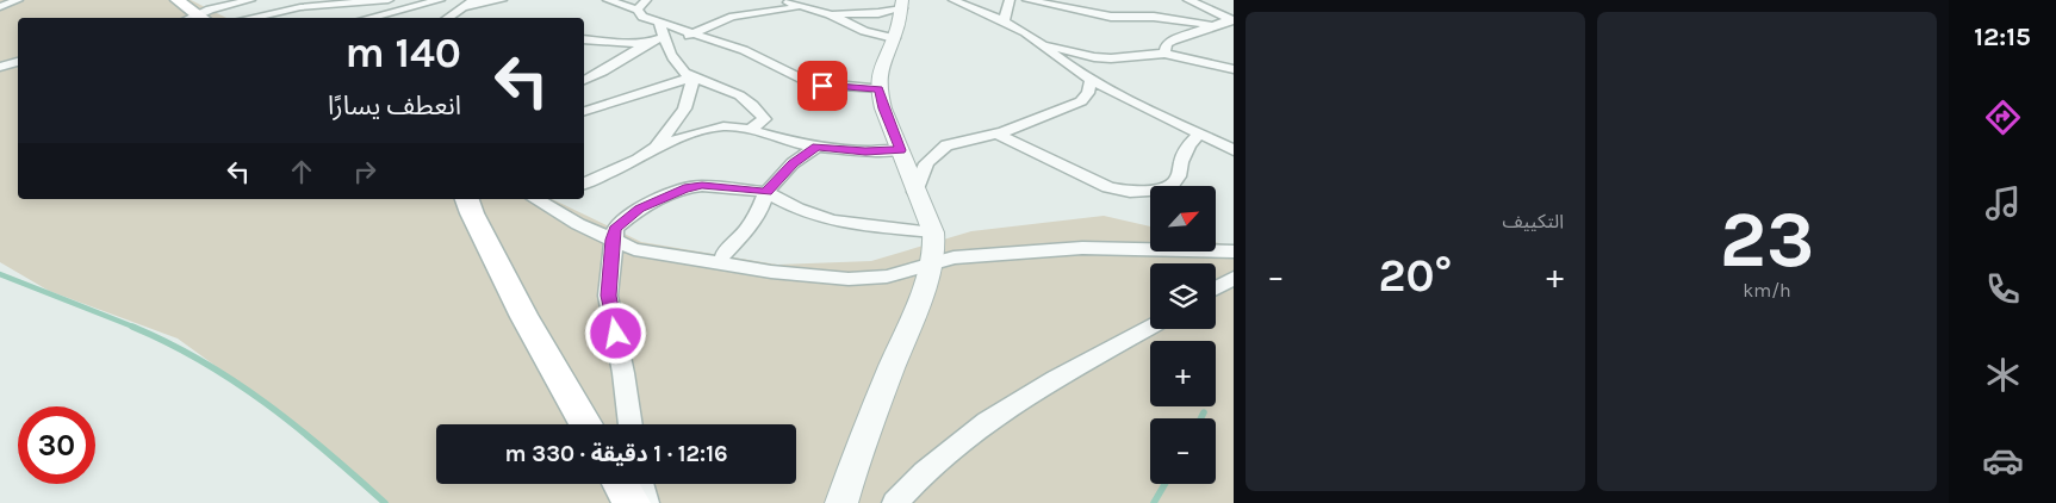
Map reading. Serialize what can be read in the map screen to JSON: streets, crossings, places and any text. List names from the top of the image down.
{
  "north": "top right",
  "page": {
    "tabs": "12:15",
    "tile": [
      ["23", "km/h"],
      "التكييف"
    ],
    "turn": ["140 m", "انعطف يسارًا"],
    "map_buttons": ["+", "−"],
    "heat": ["−", "20°", "+"],
    "limit": "30",
    "trip": "12:16 · 1 دقيقة · 330 m"
  }
}
